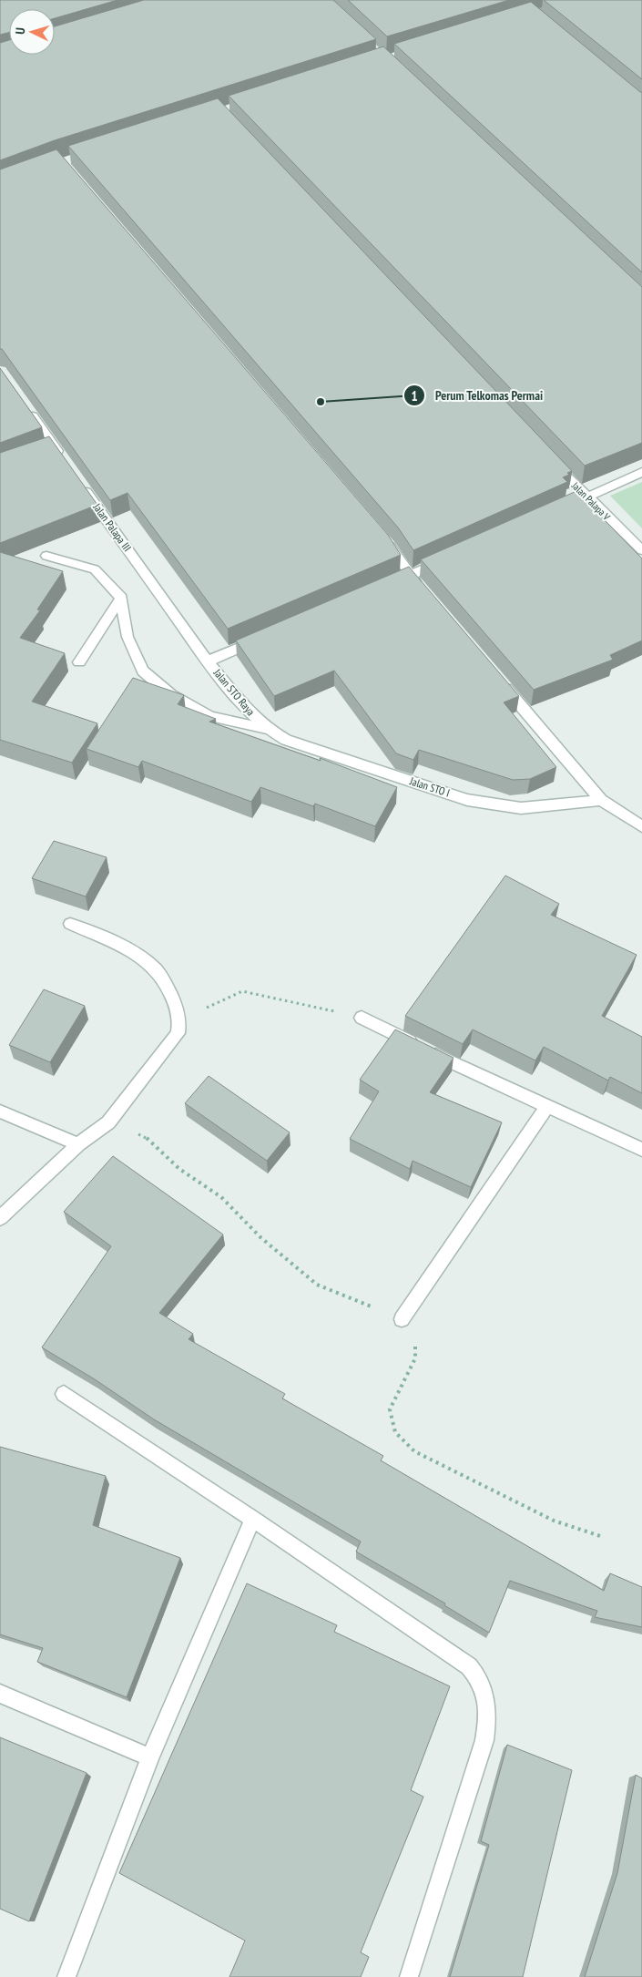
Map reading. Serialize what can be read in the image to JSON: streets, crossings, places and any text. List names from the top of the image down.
{
  "streets": {
    "street": [
      "Jalan Palapa V",
      "Jalan Palapa III",
      "Jalan STO Raya",
      "Jalan STO I"
    ]
  },
  "crossings": [
    ["Jalan Palapa III", "Jalan STO Raya"],
    ["Jalan STO Raya", "Jalan STO I"]
  ],
  "places": ["Perum Telkomas Permai"],
  "north": "left"
}
